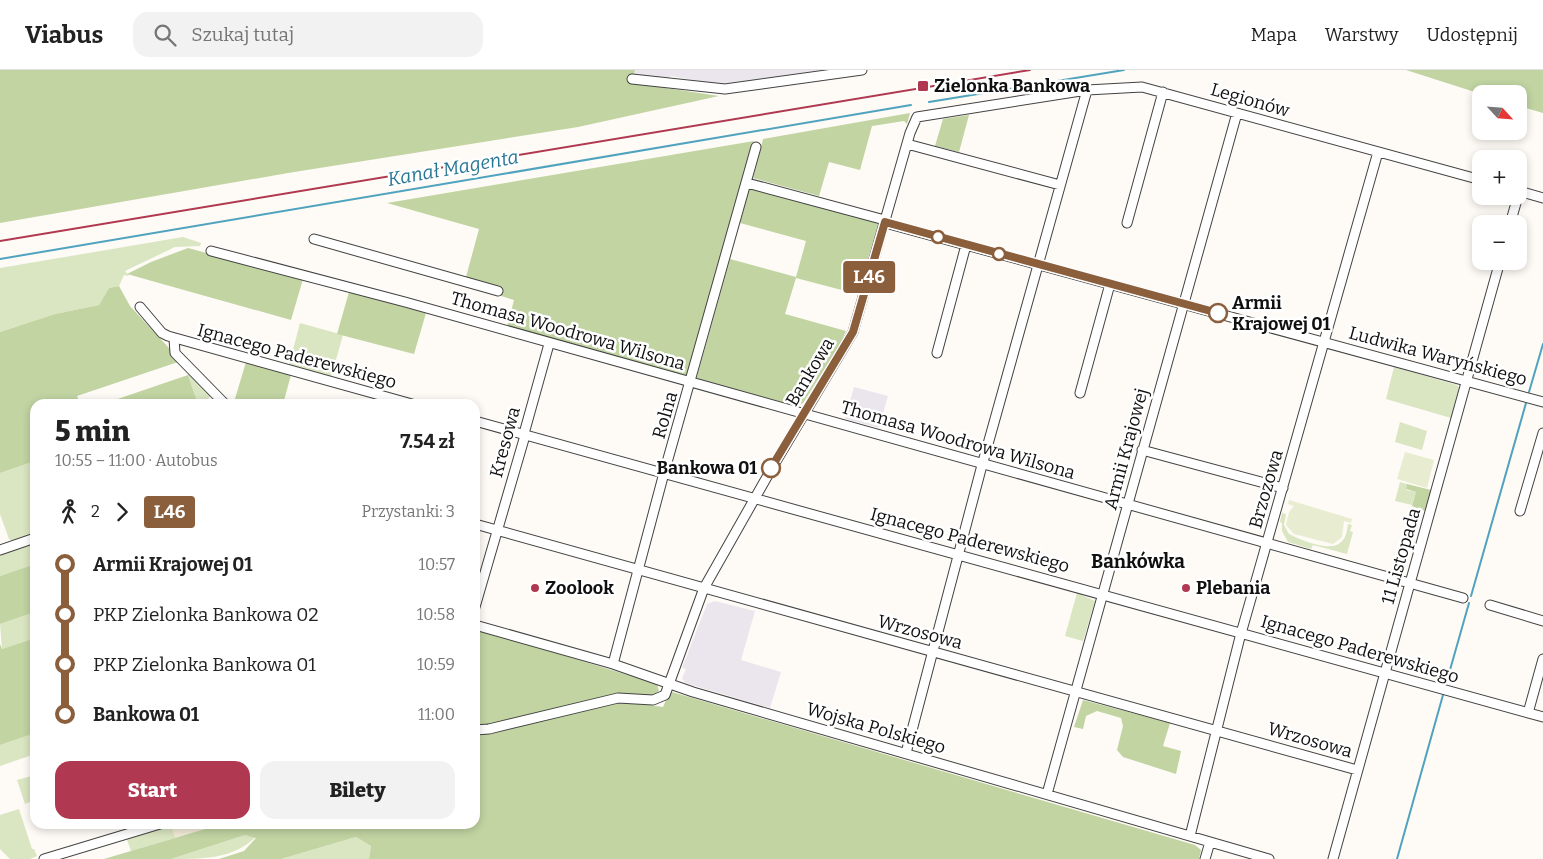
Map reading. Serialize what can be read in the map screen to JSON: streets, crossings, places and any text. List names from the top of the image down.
{
  "streets": {
    "street": [
      "Legionów",
      "Thomasa Woodrowa Wilsona",
      "Ignacego Paderewskiego",
      "Ludwika Waryńskiego",
      "Bankowa",
      "Rolna",
      "Kresowa",
      "Armii Krajowej",
      "Brzozowa",
      "11 Listopada",
      "Wrzosowa",
      "Wojska Polskiego"
    ]
  },
  "crossings": [
    ["Legionów", "Bankowa"],
    ["Legionów", "Armii Krajowej"],
    ["Legionów", "Brzozowa"],
    ["Thomasa Woodrowa Wilsona", "Bankowa"],
    ["Thomasa Woodrowa Wilsona", "Rolna"],
    ["Thomasa Woodrowa Wilsona", "Kresowa"],
    ["Thomasa Woodrowa Wilsona", "Armii Krajowej"],
    ["Thomasa Woodrowa Wilsona", "Brzozowa"],
    ["Thomasa Woodrowa Wilsona", "11 Listopada"],
    ["Ignacego Paderewskiego", "Bankowa"],
    ["Ignacego Paderewskiego", "Rolna"],
    ["Ignacego Paderewskiego", "Kresowa"],
    ["Ignacego Paderewskiego", "Armii Krajowej"],
    ["Ignacego Paderewskiego", "Brzozowa"],
    ["Ignacego Paderewskiego", "11 Listopada"],
    ["Ludwika Waryńskiego", "Bankowa"],
    ["Ludwika Waryńskiego", "Rolna"],
    ["Ludwika Waryńskiego", "Armii Krajowej"],
    ["Ludwika Waryńskiego", "Brzozowa"],
    ["Ludwika Waryńskiego", "11 Listopada"],
    ["Bankowa", "Wrzosowa"],
    ["Bankowa", "Wojska Polskiego"],
    ["Rolna", "Wrzosowa"],
    ["Rolna", "Wojska Polskiego"],
    ["Kresowa", "Wrzosowa"],
    ["Armii Krajowej", "Wrzosowa"],
    ["Armii Krajowej", "Wojska Polskiego"],
    ["Brzozowa", "Wrzosowa"],
    ["Brzozowa", "Wojska Polskiego"],
    ["11 Listopada", "Wrzosowa"]
  ],
  "districts": ["Bankówka"],
  "water": ["Kanał Magenta"],
  "places": {
    "transit": ["Zielonka Bankowa"],
    "other": [
      "Armii Krajowej 01",
      "Bankowa 01",
      "Zoolook",
      "Plebania"
    ]
  },
  "lines": ["bus line L46"],
  "north": "bottom right",
  "page": {
    "header": "Viabus",
    "search": "Szukaj tutaj",
    "nav": ["Mapa", "Warstwy", "Udostępnij"],
    "on_map": "L46",
    "map_buttons": ["+", "−"],
    "heading": ["5 min", "10:55 – 11:00 · Autobus", "7.54 zł"],
    "legs": ["2", "L46", "Przystanki: 3"],
    "list": [
      {
        "name": "Armii Krajowej 01",
        "value": "10:57"
      },
      {
        "name": "PKP Zielonka Bankowa 02",
        "value": "10:58"
      },
      {
        "name": "PKP Zielonka Bankowa 01",
        "value": "10:59"
      },
      {
        "name": "Bankowa 01",
        "value": "11:00"
      }
    ],
    "buttons": ["Start", "Bilety"]
  }
}
